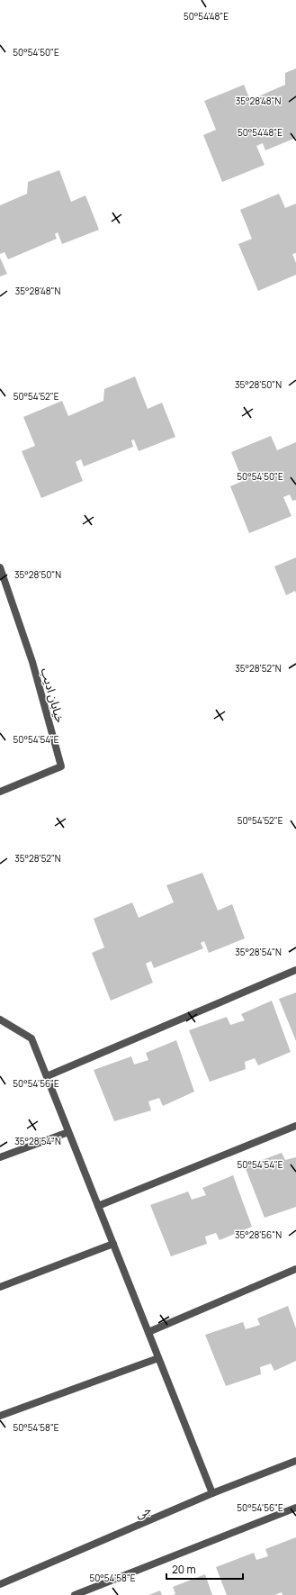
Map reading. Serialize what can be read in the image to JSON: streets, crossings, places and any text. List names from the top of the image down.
{
  "streets": {
    "street": ["خیابان ادیب", "جی"]
  },
  "scale_bar": "20 m",
  "coordinates": [
    "50°54'48\"E",
    "50°54'50\"E",
    "35°28'48\"N",
    "35°28'50\"N",
    "50°54'52\"E",
    "35°28'52\"N",
    "50°54'54\"E",
    "35°28'54\"N",
    "50°54'56\"E",
    "35°28'56\"N",
    "50°54'58\"E"
  ]
}
